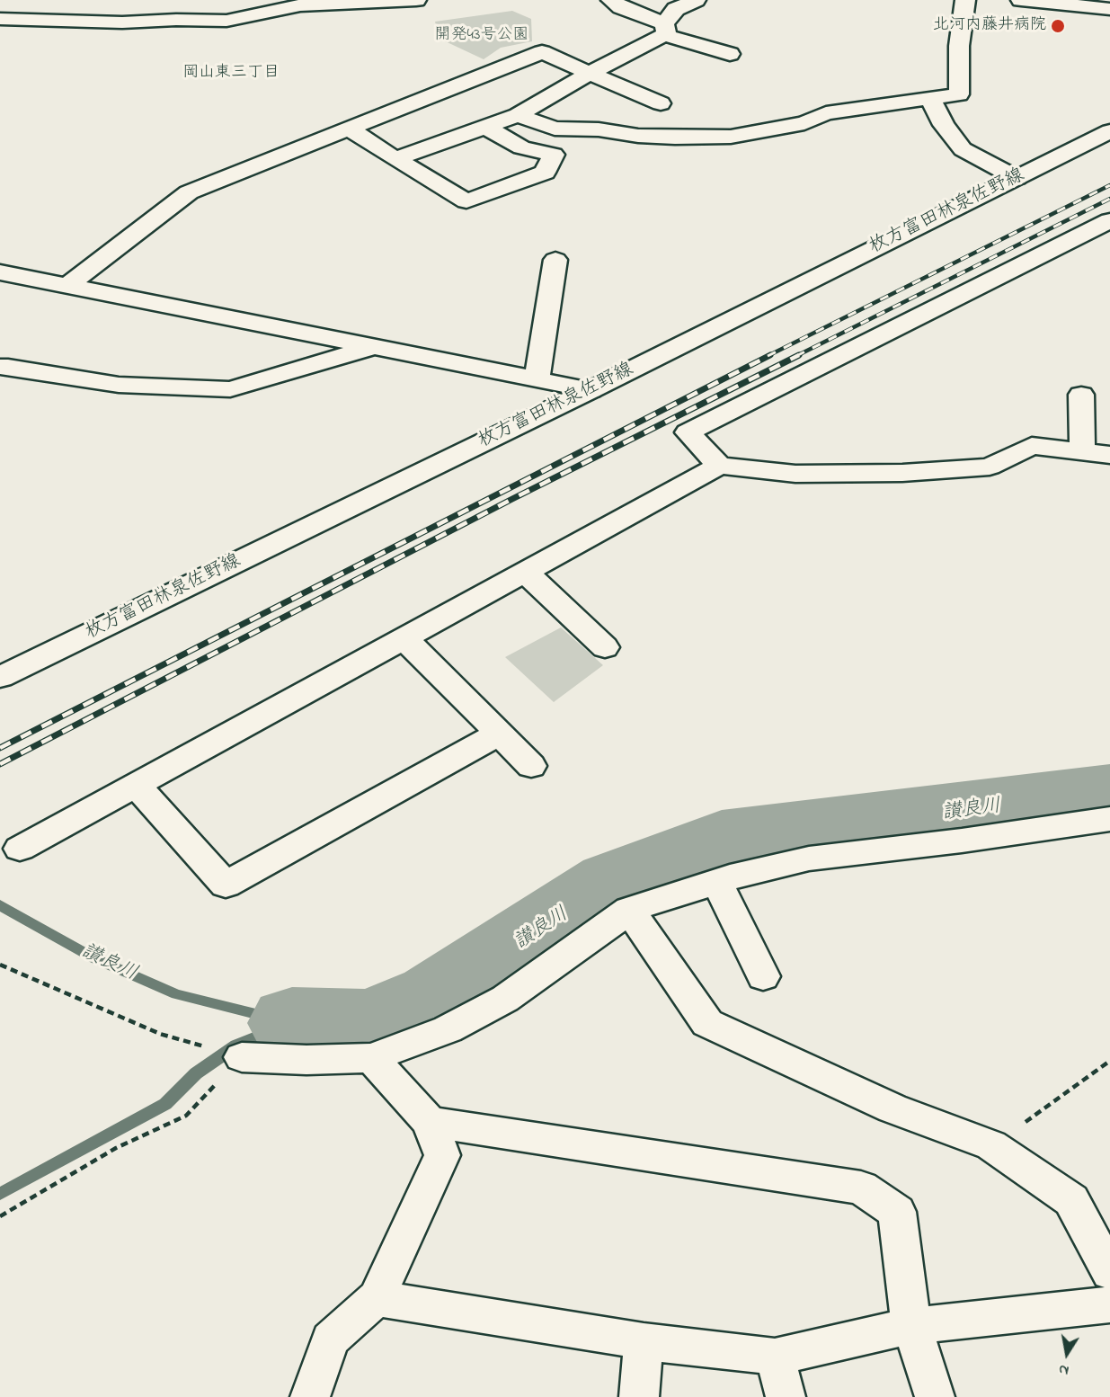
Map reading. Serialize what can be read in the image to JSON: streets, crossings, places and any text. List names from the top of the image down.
{
  "streets": {
    "street": ["枚方富田林泉佐野線"]
  },
  "districts": ["岡山東三丁目"],
  "water": ["讃良川"],
  "parks": ["開発43号公園"],
  "places": ["北河内藤井病院"],
  "north": "bottom"
}
